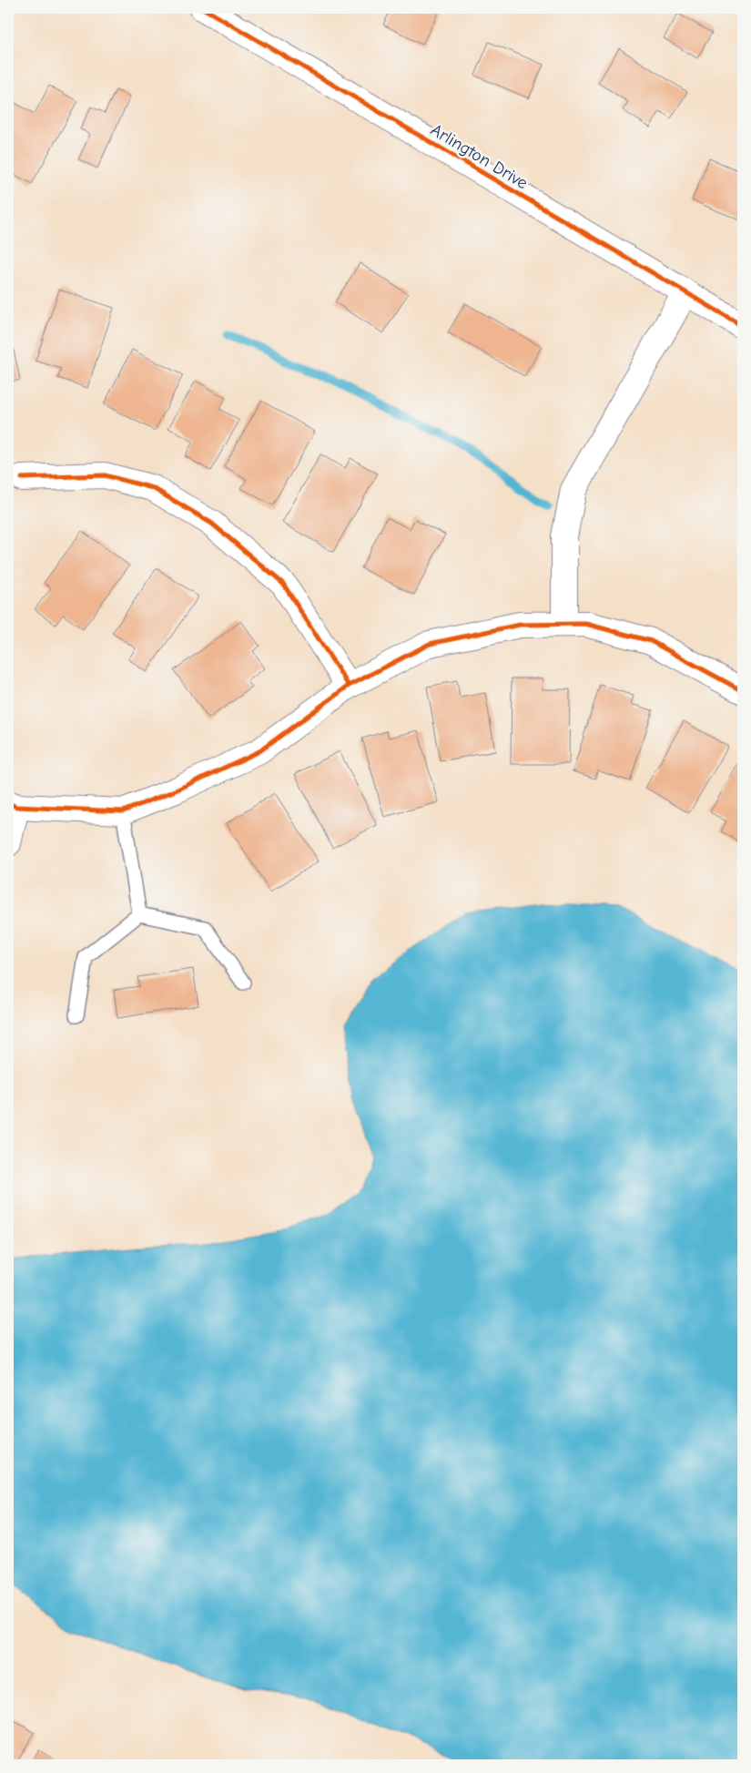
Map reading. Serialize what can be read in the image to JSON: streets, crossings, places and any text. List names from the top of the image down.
{
  "streets": {
    "street": ["Arlington Drive"]
  }
}
